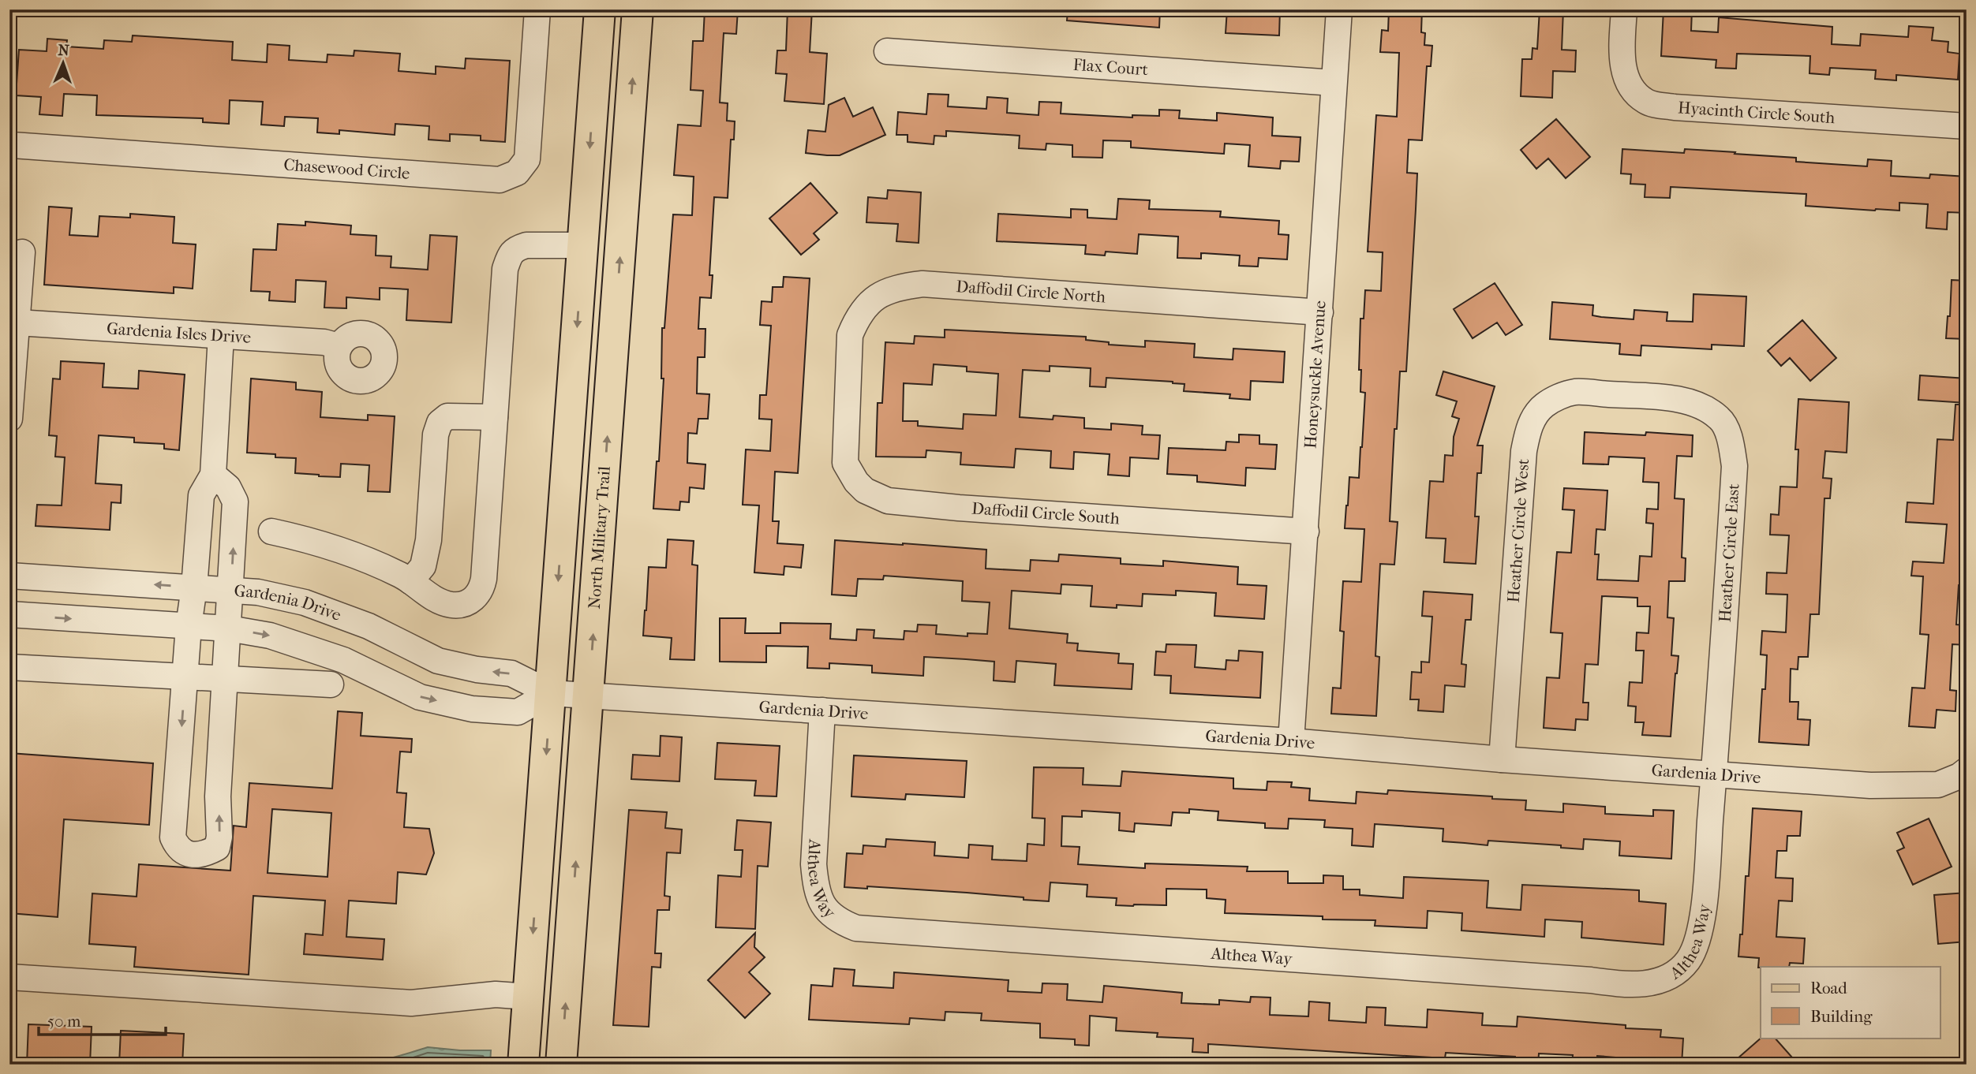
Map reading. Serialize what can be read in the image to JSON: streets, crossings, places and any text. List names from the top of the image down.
{
  "streets": {
    "main road": ["North Military Trail"],
    "street": [
      "Flax Court",
      "Hyacinth Circle South",
      "Chasewood Circle",
      "Daffodil Circle North",
      "Gardenia Isles Drive",
      "Honeysuckle Avenue",
      "Daffodil Circle South",
      "Heather Circle West",
      "Heather Circle East",
      "Gardenia Drive",
      "Althea Way"
    ]
  },
  "crossings": [
    ["Flax Court", "Honeysuckle Avenue"],
    ["Daffodil Circle North", "Honeysuckle Avenue"],
    ["Daffodil Circle North", "Daffodil Circle South"],
    ["Honeysuckle Avenue", "Daffodil Circle South"],
    ["Honeysuckle Avenue", "Gardenia Drive"],
    ["Heather Circle West", "Heather Circle East"],
    ["Heather Circle West", "Gardenia Drive"],
    ["North Military Trail", "Gardenia Drive"],
    ["Heather Circle East", "Gardenia Drive"],
    ["Heather Circle East", "Althea Way"],
    ["Gardenia Drive", "Althea Way"]
  ],
  "legend": ["Road", "Building"],
  "scale_bar": "50 m",
  "north": "top"
}
